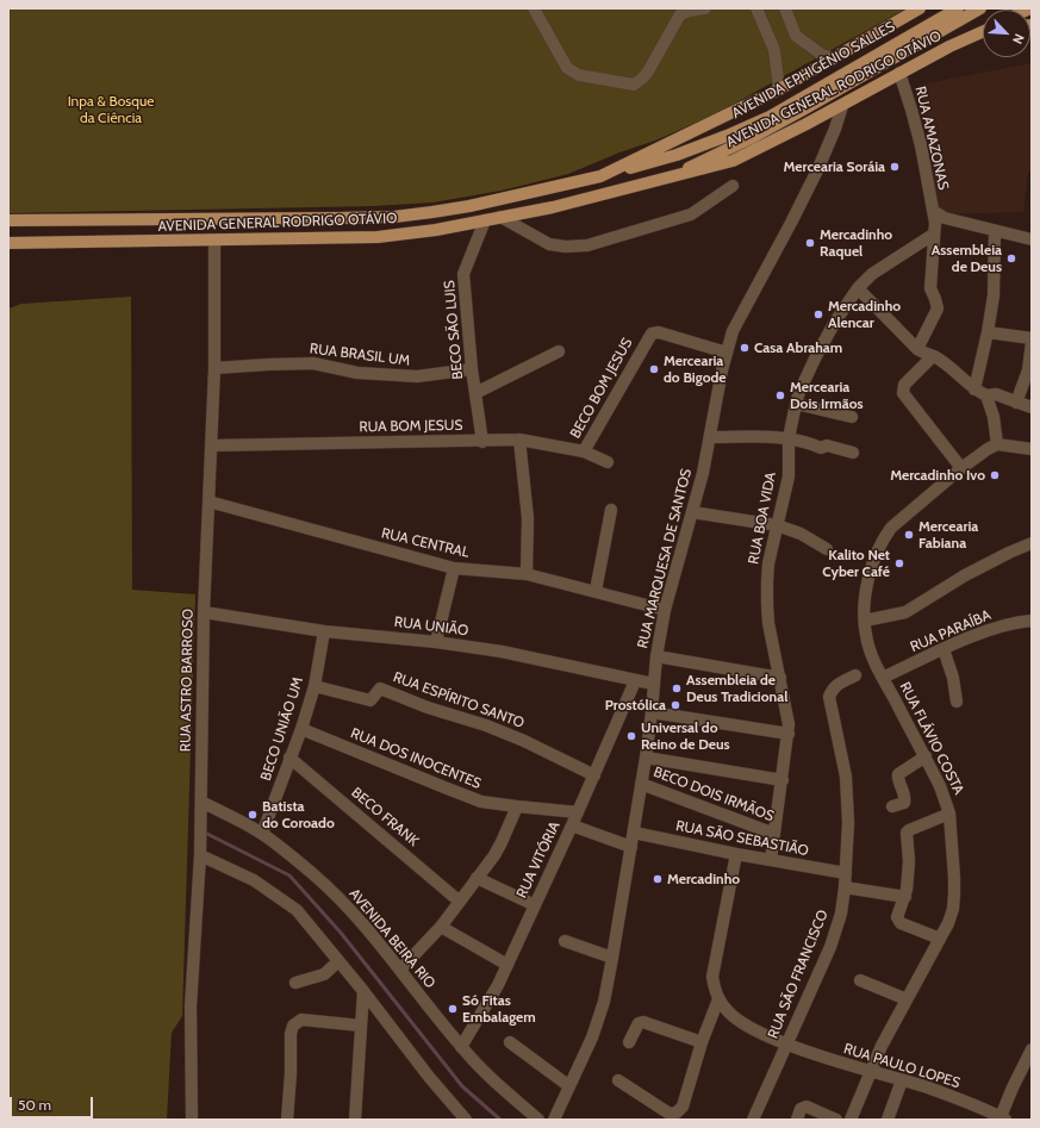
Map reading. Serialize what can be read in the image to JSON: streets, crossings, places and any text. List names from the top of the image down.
{
  "streets": {
    "main road": ["AVENIDA EPHIGÊNIO SALLES", "AVENIDA GENERAL RODRIGO OTÁVIO"],
    "street": [
      "RUA AMAZONAS",
      "BECO SÃO LUIS",
      "RUA BRASIL UM",
      "BECO BOM JESUS",
      "RUA BOM JESUS",
      "RUA BOA VIDA",
      "RUA CENTRAL",
      "RUA MARQUESA DE SANTOS",
      "RUA UNIÃO",
      "RUA PARAÍBA",
      "RUA ASTRO BARROSO",
      "RUA ESPÍRITO SANTO",
      "BECO UNIÃO UM",
      "RUA FLÁVIO COSTA",
      "RUA DOS INOCENTES",
      "BECO DOIS IRMÃOS",
      "BECO FRANK",
      "RUA SÃO SEBASTIÃO",
      "RUA VITÓRIA",
      "AVENIDA BEIRA RIO",
      "RUA SÃO FRANCISCO",
      "RUA PAULO LOPES"
    ]
  },
  "crossings": [
    ["AVENIDA EPHIGÊNIO SALLES", "AVENIDA GENERAL RODRIGO OTÁVIO"],
    ["AVENIDA GENERAL RODRIGO OTÁVIO", "RUA AMAZONAS"],
    ["AVENIDA GENERAL RODRIGO OTÁVIO", "BECO SÃO LUIS"],
    ["AVENIDA GENERAL RODRIGO OTÁVIO", "RUA MARQUESA DE SANTOS"],
    ["AVENIDA GENERAL RODRIGO OTÁVIO", "RUA ASTRO BARROSO"],
    ["RUA AMAZONAS", "RUA BOA VIDA"],
    ["BECO SÃO LUIS", "RUA BRASIL UM"],
    ["BECO SÃO LUIS", "RUA BOM JESUS"],
    ["RUA BRASIL UM", "RUA ASTRO BARROSO"],
    ["BECO BOM JESUS", "RUA BOM JESUS"],
    ["BECO BOM JESUS", "RUA MARQUESA DE SANTOS"],
    ["RUA BOM JESUS", "RUA ASTRO BARROSO"],
    ["RUA BOA VIDA", "BECO DOIS IRMÃOS"],
    ["RUA BOA VIDA", "RUA SÃO SEBASTIÃO"],
    ["RUA CENTRAL", "RUA MARQUESA DE SANTOS"],
    ["RUA CENTRAL", "RUA ASTRO BARROSO"],
    ["RUA MARQUESA DE SANTOS", "RUA UNIÃO"],
    ["RUA MARQUESA DE SANTOS", "BECO DOIS IRMÃOS"],
    ["RUA MARQUESA DE SANTOS", "RUA SÃO SEBASTIÃO"],
    ["RUA UNIÃO", "RUA ASTRO BARROSO"],
    ["RUA UNIÃO", "BECO UNIÃO UM"],
    ["RUA UNIÃO", "RUA VITÓRIA"],
    ["RUA PARAÍBA", "RUA FLÁVIO COSTA"],
    ["RUA ASTRO BARROSO", "AVENIDA BEIRA RIO"],
    ["RUA ESPÍRITO SANTO", "BECO UNIÃO UM"],
    ["RUA ESPÍRITO SANTO", "RUA VITÓRIA"],
    ["BECO UNIÃO UM", "RUA DOS INOCENTES"],
    ["BECO UNIÃO UM", "BECO FRANK"],
    ["BECO UNIÃO UM", "AVENIDA BEIRA RIO"],
    ["RUA FLÁVIO COSTA", "RUA PAULO LOPES"],
    ["RUA DOS INOCENTES", "RUA VITÓRIA"],
    ["RUA SÃO SEBASTIÃO", "RUA SÃO FRANCISCO"],
    ["RUA VITÓRIA", "AVENIDA BEIRA RIO"],
    ["RUA SÃO FRANCISCO", "RUA PAULO LOPES"]
  ],
  "parks": ["Inpa & Bosque da Ciência"],
  "places": [
    "Mercearia Soráia",
    "Mercadinho Raquel",
    "Assembleia de Deus",
    "Mercadinho Alencar",
    "Casa Abraham",
    "Mercearia do Bigode",
    "Mercearia Dois Irmãos",
    "Mercadinho Ivo",
    "Mercearia Fabiana",
    "Kalito Net Cyber Café",
    "Assembleia de Deus Tradicional",
    "Prostólica",
    "Universal do Reino de Deus",
    "Batista do Coroado",
    "Mercadinho",
    "Só Fitas Embalagem"
  ],
  "scale_bar": "50 m",
  "north": "bottom right"
}
